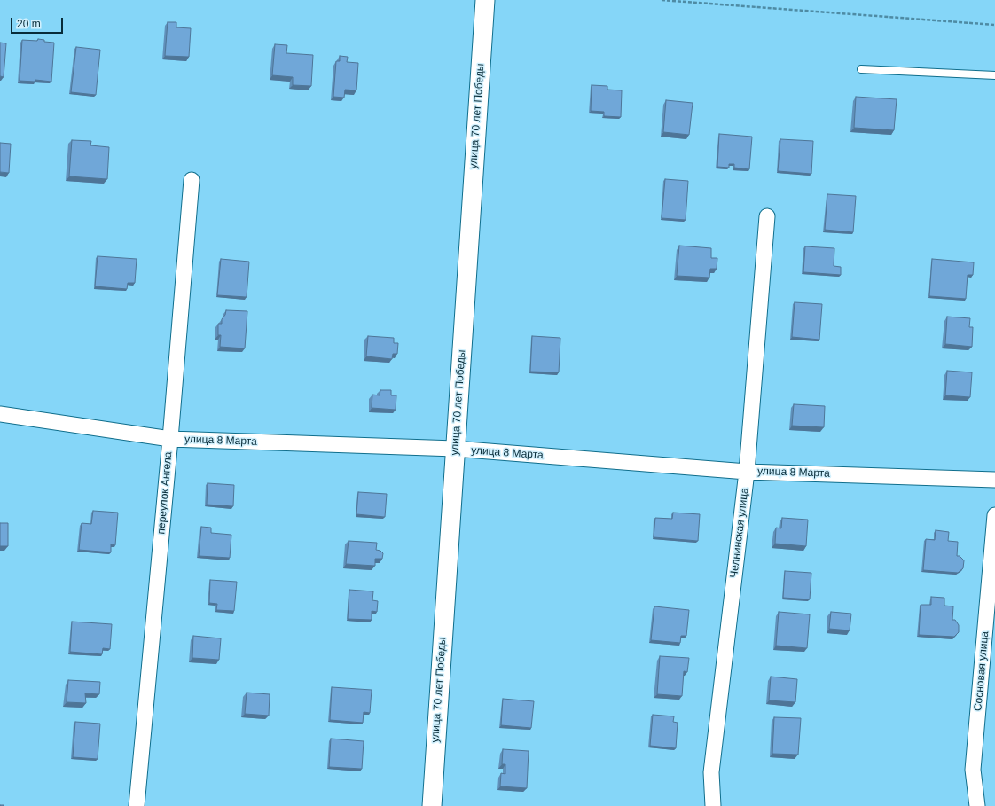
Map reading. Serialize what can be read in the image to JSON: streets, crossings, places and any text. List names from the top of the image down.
{
  "streets": {
    "street": [
      "улица 70 лет Победы",
      "улица 8 Марта",
      "переулок Ангела",
      "Челнинская улица",
      "Сосновая улица"
    ]
  },
  "crossings": [
    ["улица 70 лет Победы", "улица 8 Марта"],
    ["улица 8 Марта", "переулок Ангела"],
    ["улица 8 Марта", "Челнинская улица"]
  ],
  "scale_bar": "20 m"
}
